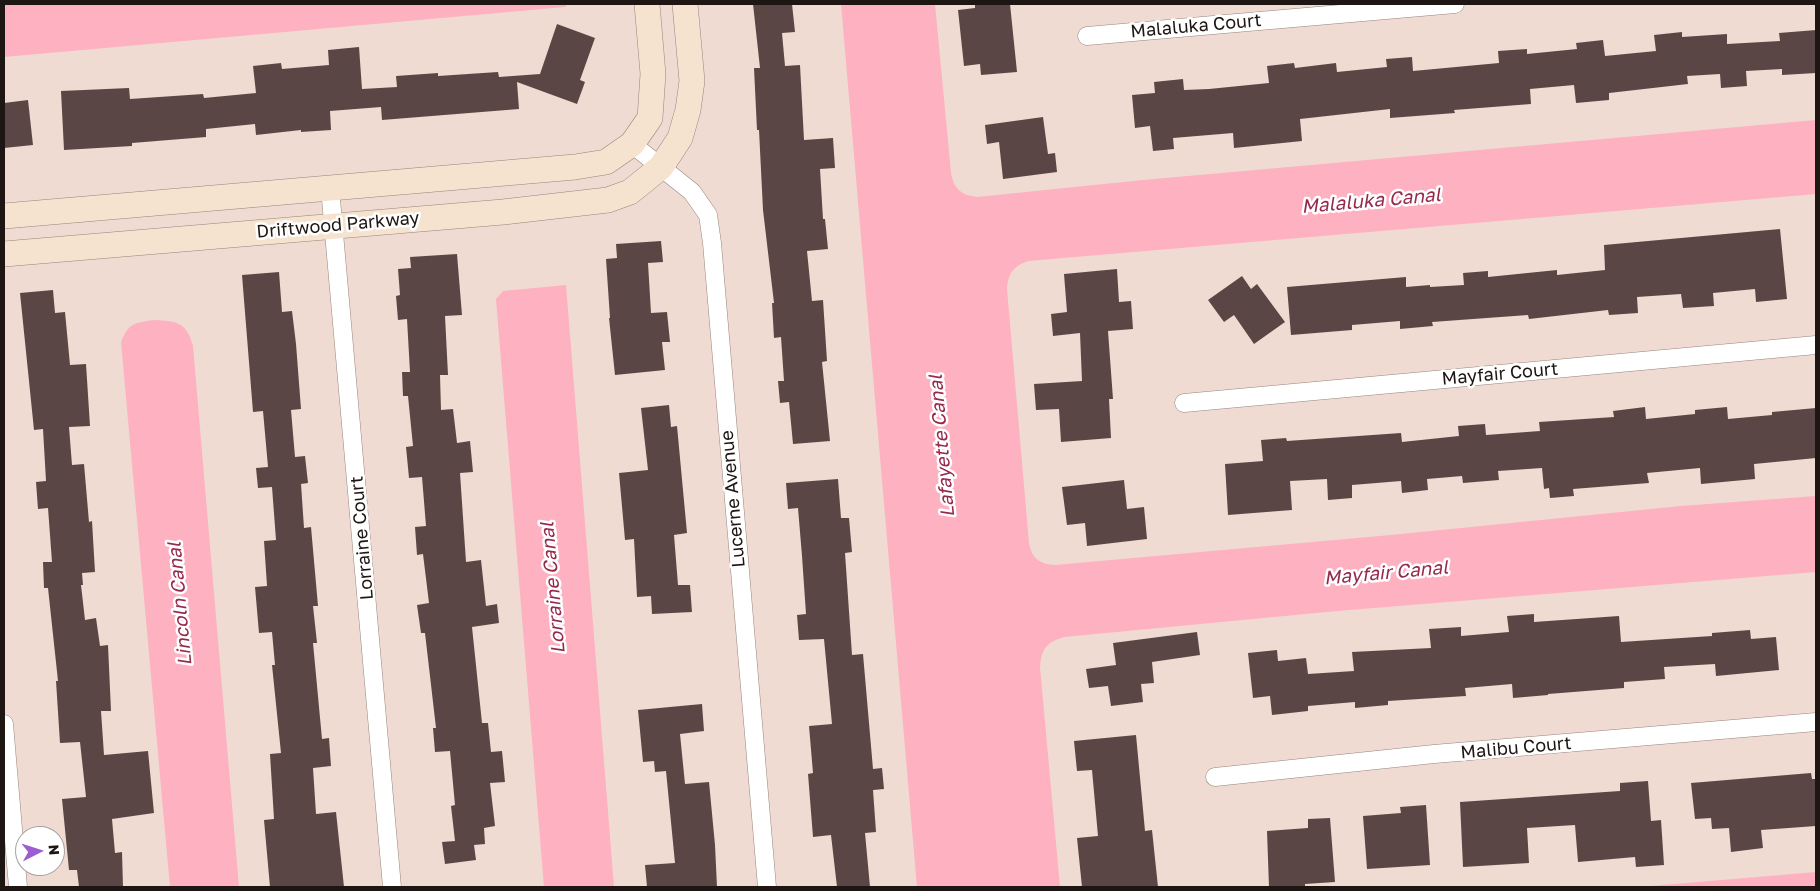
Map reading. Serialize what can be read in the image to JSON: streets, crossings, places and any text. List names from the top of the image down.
{
  "streets": {
    "street": [
      "Malaluka Court",
      "Driftwood Parkway",
      "Mayfair Court",
      "Lucerne Avenue",
      "Lorraine Court",
      "Malibu Court"
    ]
  },
  "crossings": [
    ["Driftwood Parkway", "Lucerne Avenue"],
    ["Driftwood Parkway", "Lorraine Court"]
  ],
  "water": [
    "Malaluka Canal",
    "Lafayette Canal",
    "Mayfair Canal",
    "Lorraine Canal",
    "Lincoln Canal"
  ],
  "north": "right"
}
